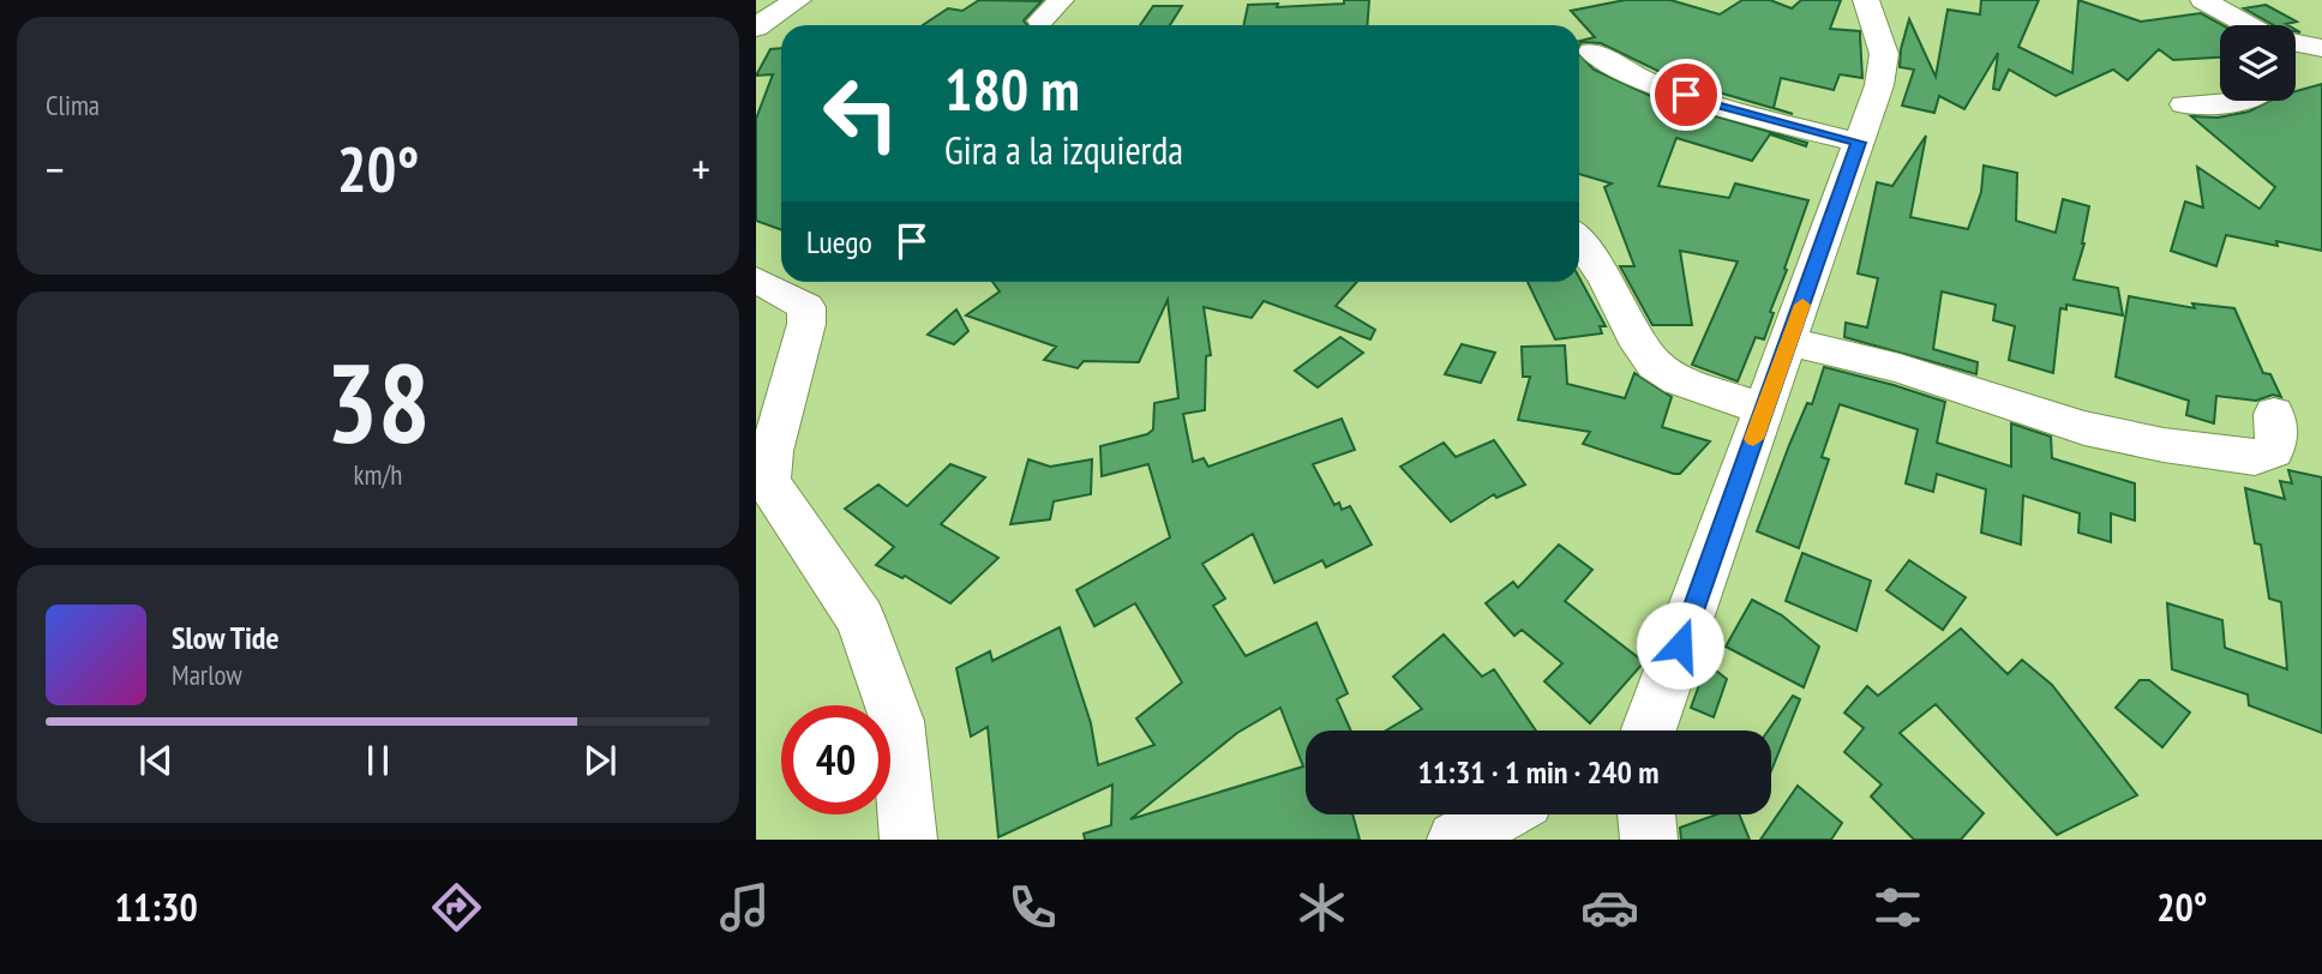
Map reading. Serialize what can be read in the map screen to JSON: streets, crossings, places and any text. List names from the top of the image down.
{
  "page": {
    "tile": [
      "Clima",
      ["38", "km/h"]
    ],
    "turn": ["180 m", "Gira a la izquierda"],
    "heat": ["−", "20°", "+"],
    "then": "Luego",
    "song": ["Slow Tide", "Marlow"],
    "limit": "40",
    "trip": "11:31 · 1 min · 240 m",
    "tabs": ["11:30", "20°"]
  }
}
